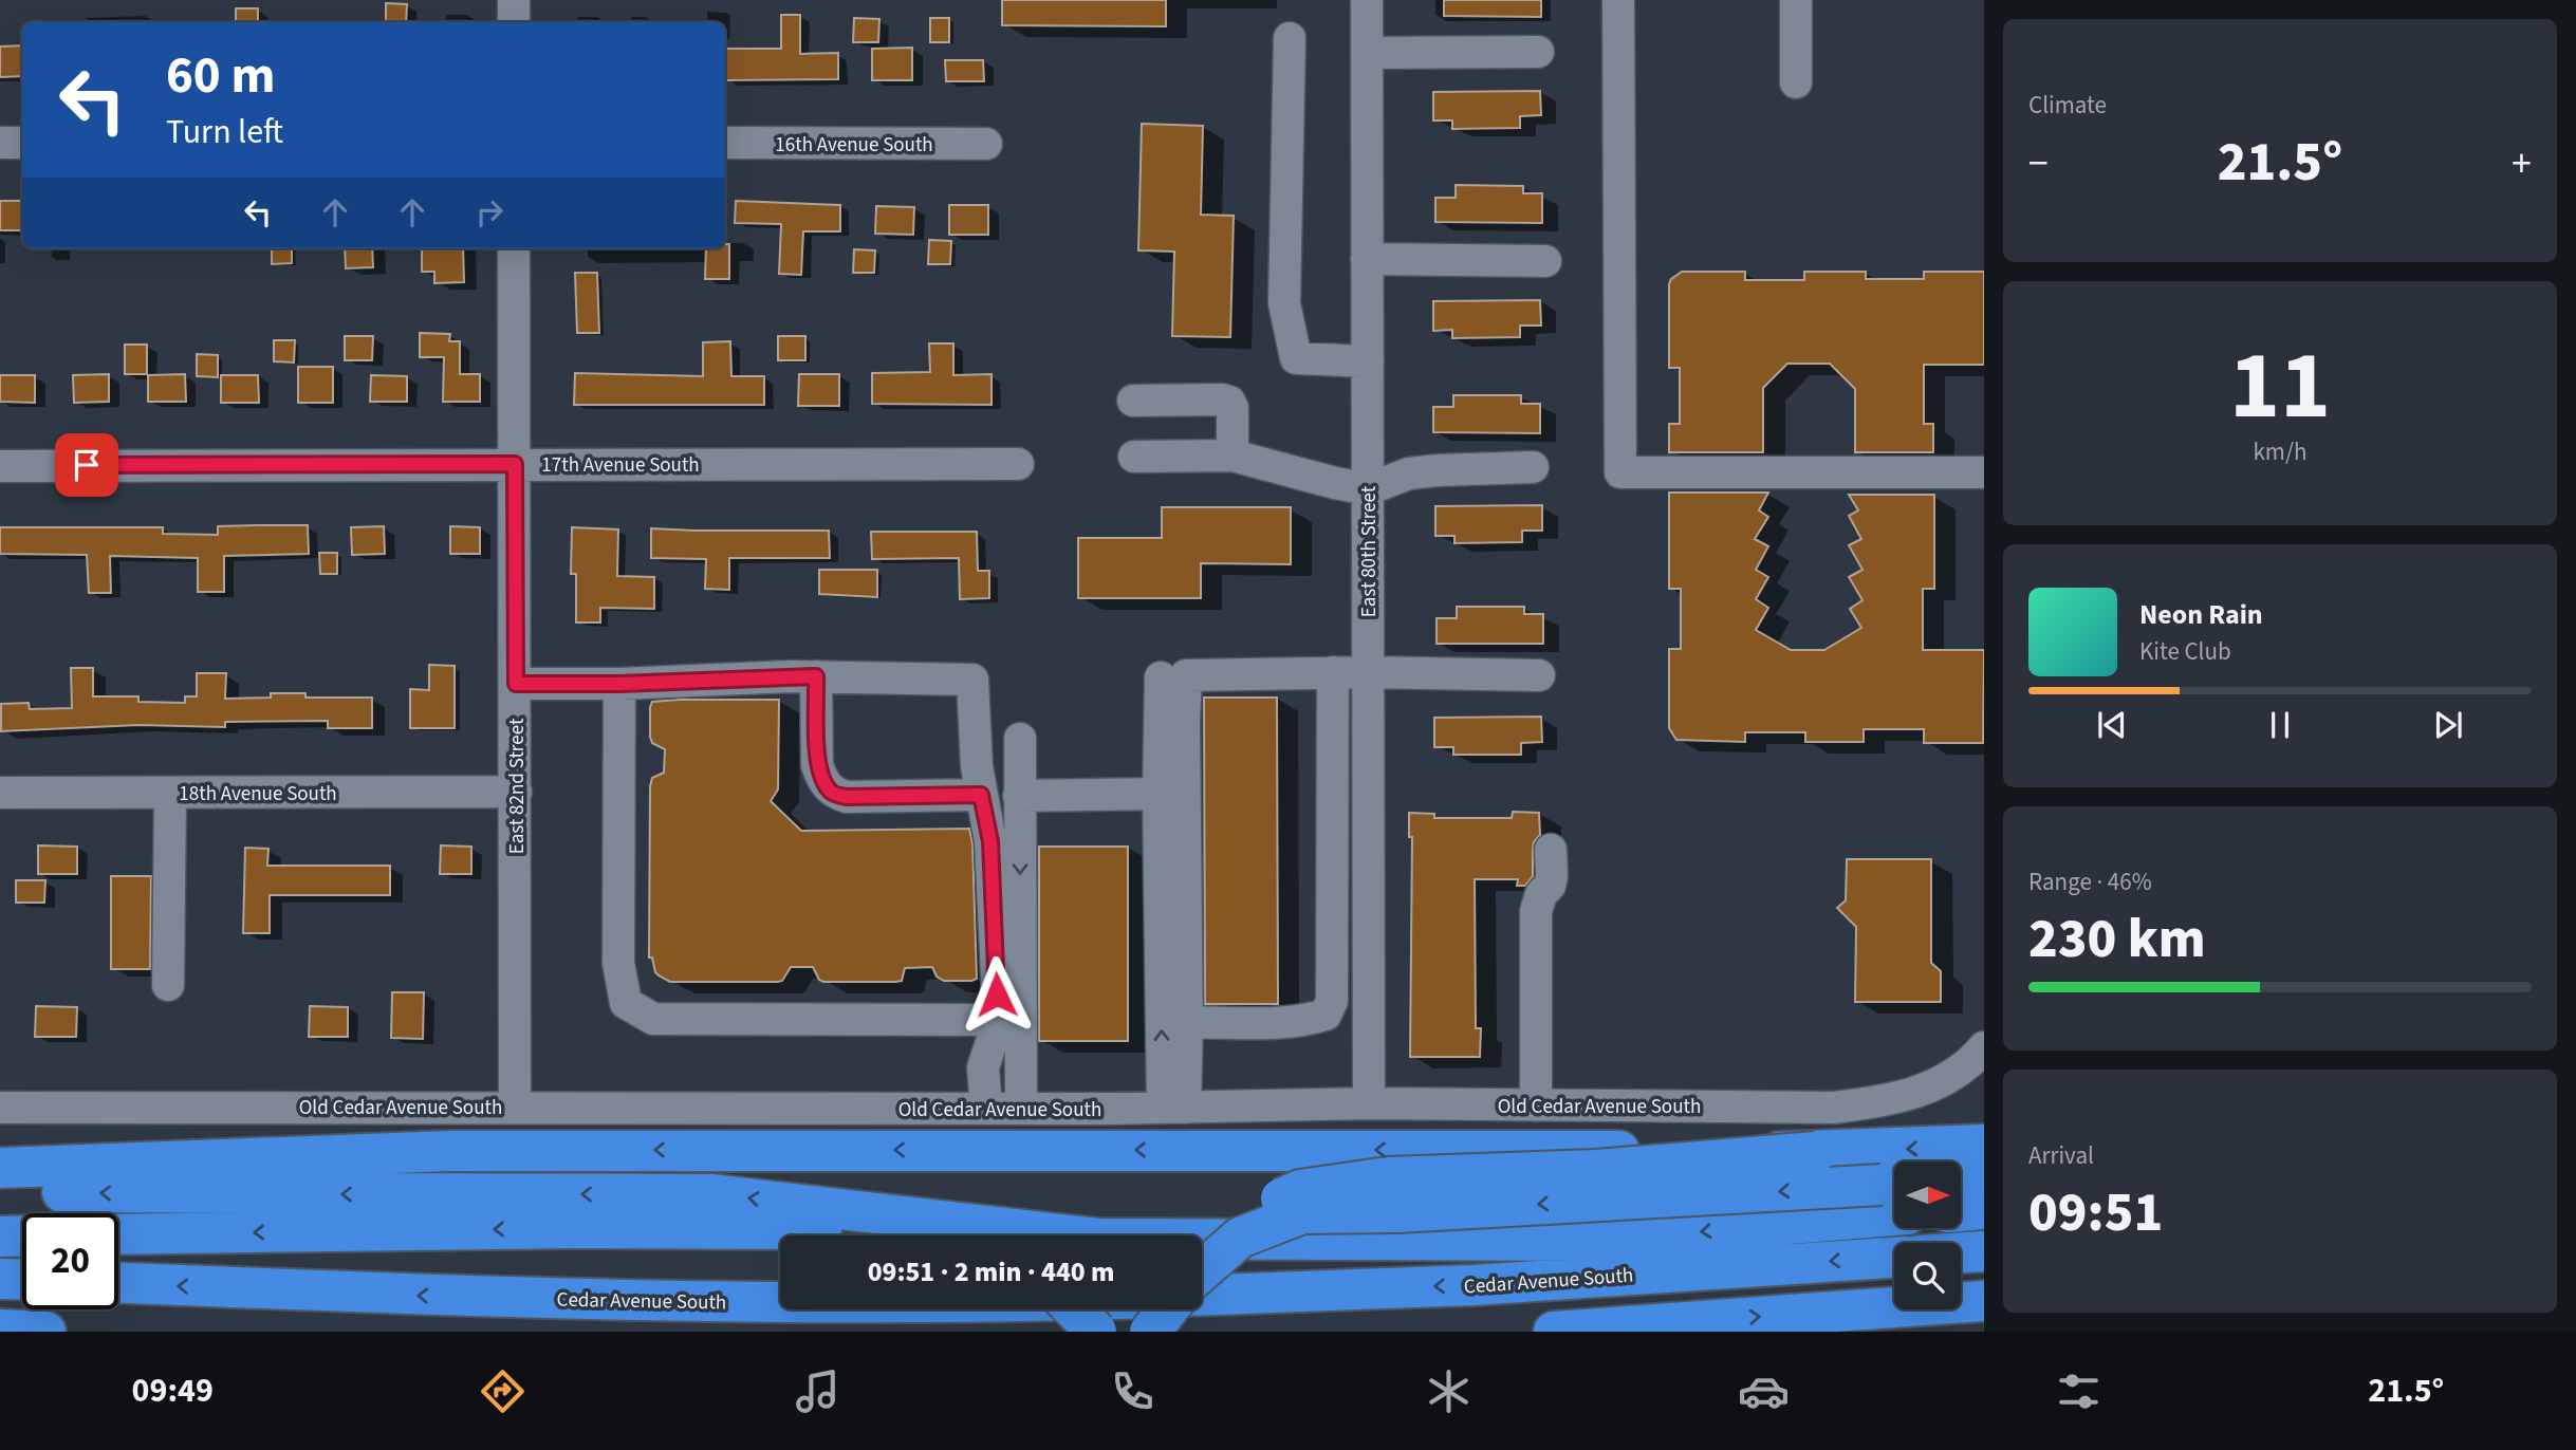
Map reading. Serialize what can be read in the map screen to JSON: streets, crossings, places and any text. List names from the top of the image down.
{
  "streets": {
    "highway": ["Cedar Avenue South"],
    "street": [
      "16th Avenue South",
      "17th Avenue South",
      "East 80th Street",
      "East 82nd Street",
      "18th Avenue South",
      "Old Cedar Avenue South"
    ]
  },
  "crossings": [
    ["17th Avenue South", "East 82nd Street"],
    ["East 80th Street", "Old Cedar Avenue South"],
    ["East 82nd Street", "18th Avenue South"],
    ["East 82nd Street", "Old Cedar Avenue South"]
  ],
  "north": "right",
  "page": {
    "tile": [
      "Climate",
      ["11", "km/h"],
      ["Range · 46%", "230 km"],
      ["Arrival", "09:51"]
    ],
    "turn": ["60 m", "Turn left"],
    "heat": ["−", "21.5°", "+"],
    "song": ["Neon Rain", "Kite Club"],
    "limit": "20",
    "trip": "09:51 · 2 min · 440 m",
    "tabs": ["09:49", "21.5°"]
  }
}
